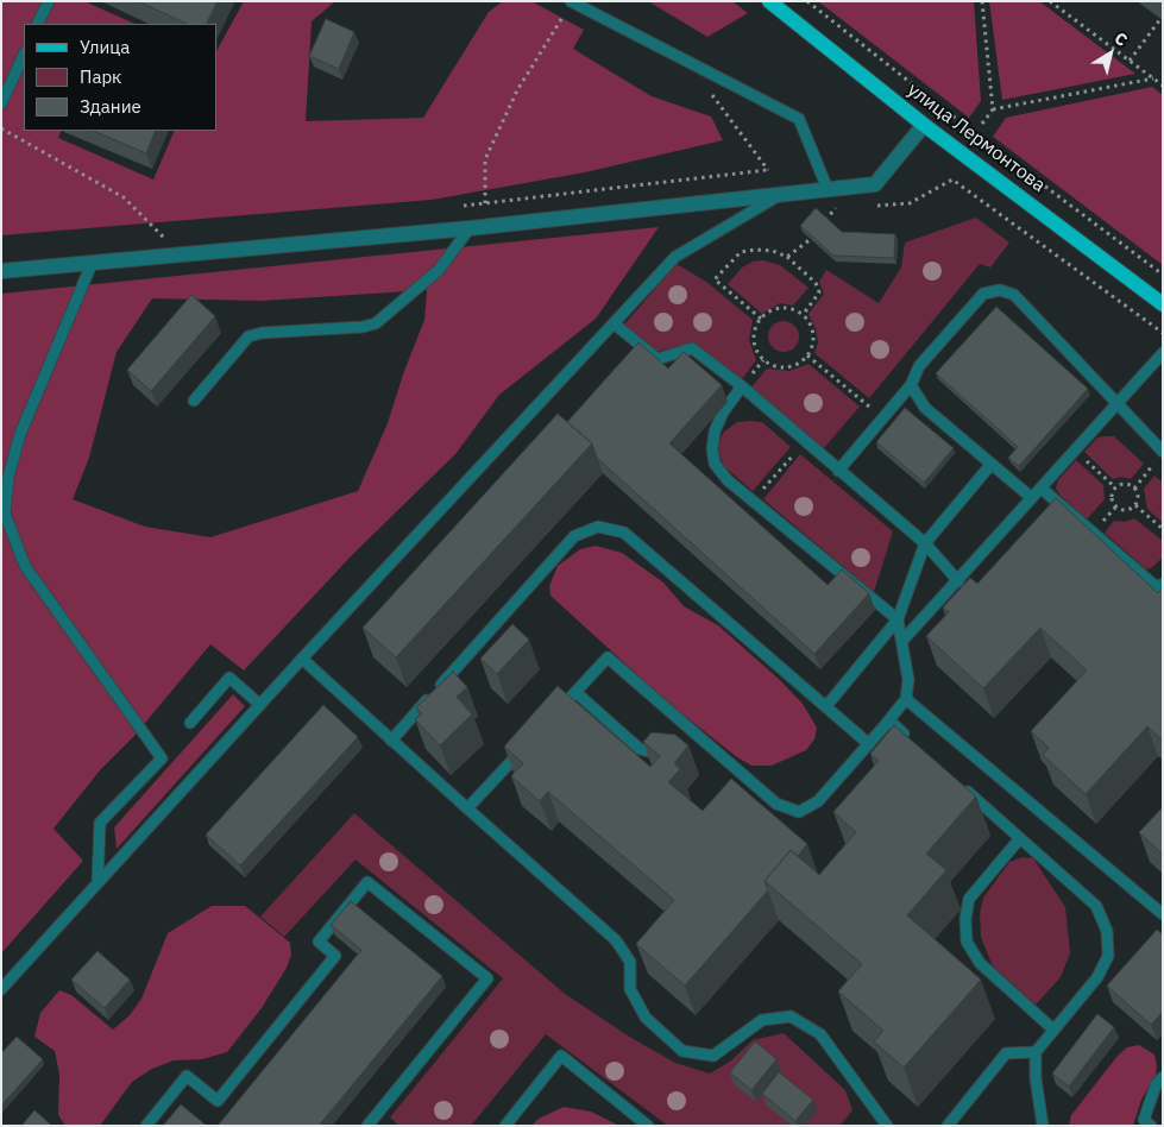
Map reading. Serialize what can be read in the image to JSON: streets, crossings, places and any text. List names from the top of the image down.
{
  "streets": {
    "main road": ["улица Лермонтова"]
  },
  "legend": ["Улица", "Парк", "Здание"],
  "north": "top right"
}
